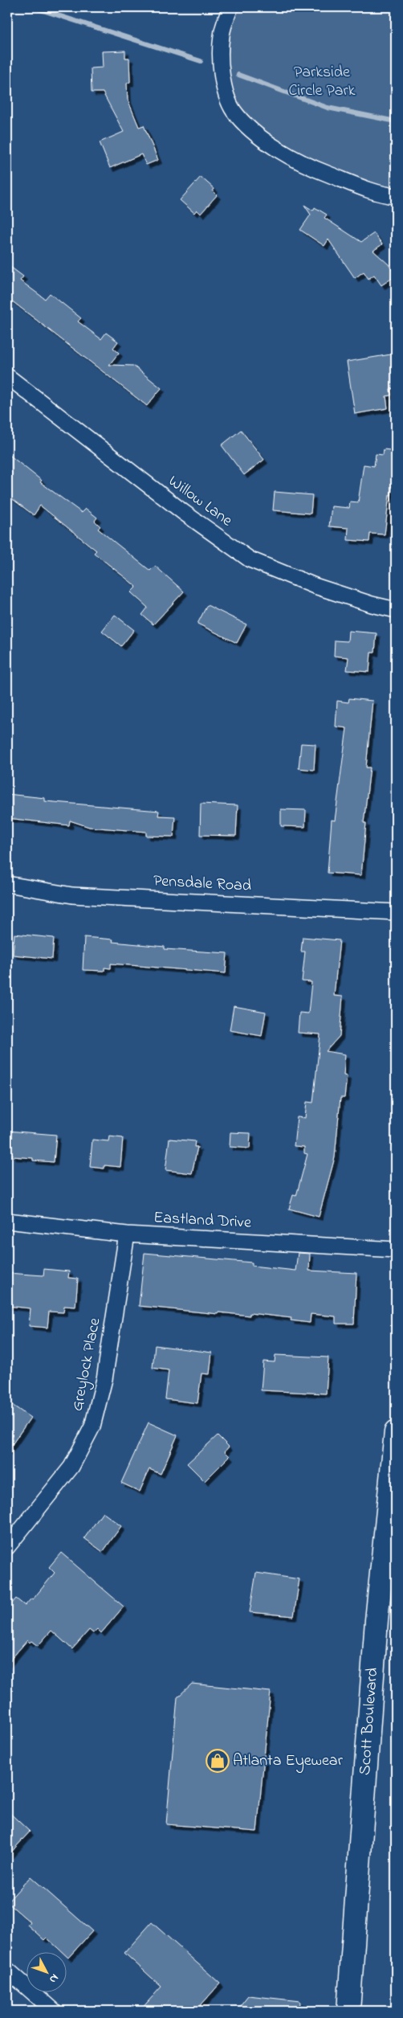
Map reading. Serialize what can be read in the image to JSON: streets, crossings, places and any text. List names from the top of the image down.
{
  "streets": {
    "highway": ["Scott Boulevard"],
    "street": [
      "Willow Lane",
      "Pensdale Road",
      "Eastland Drive",
      "Greylock Place"
    ]
  },
  "crossings": [
    ["Eastland Drive", "Greylock Place"]
  ],
  "parks": ["Parkside Circle Park"],
  "places": {
    "shop": ["Atlanta Eyewear"]
  },
  "north": "bottom right"
}
